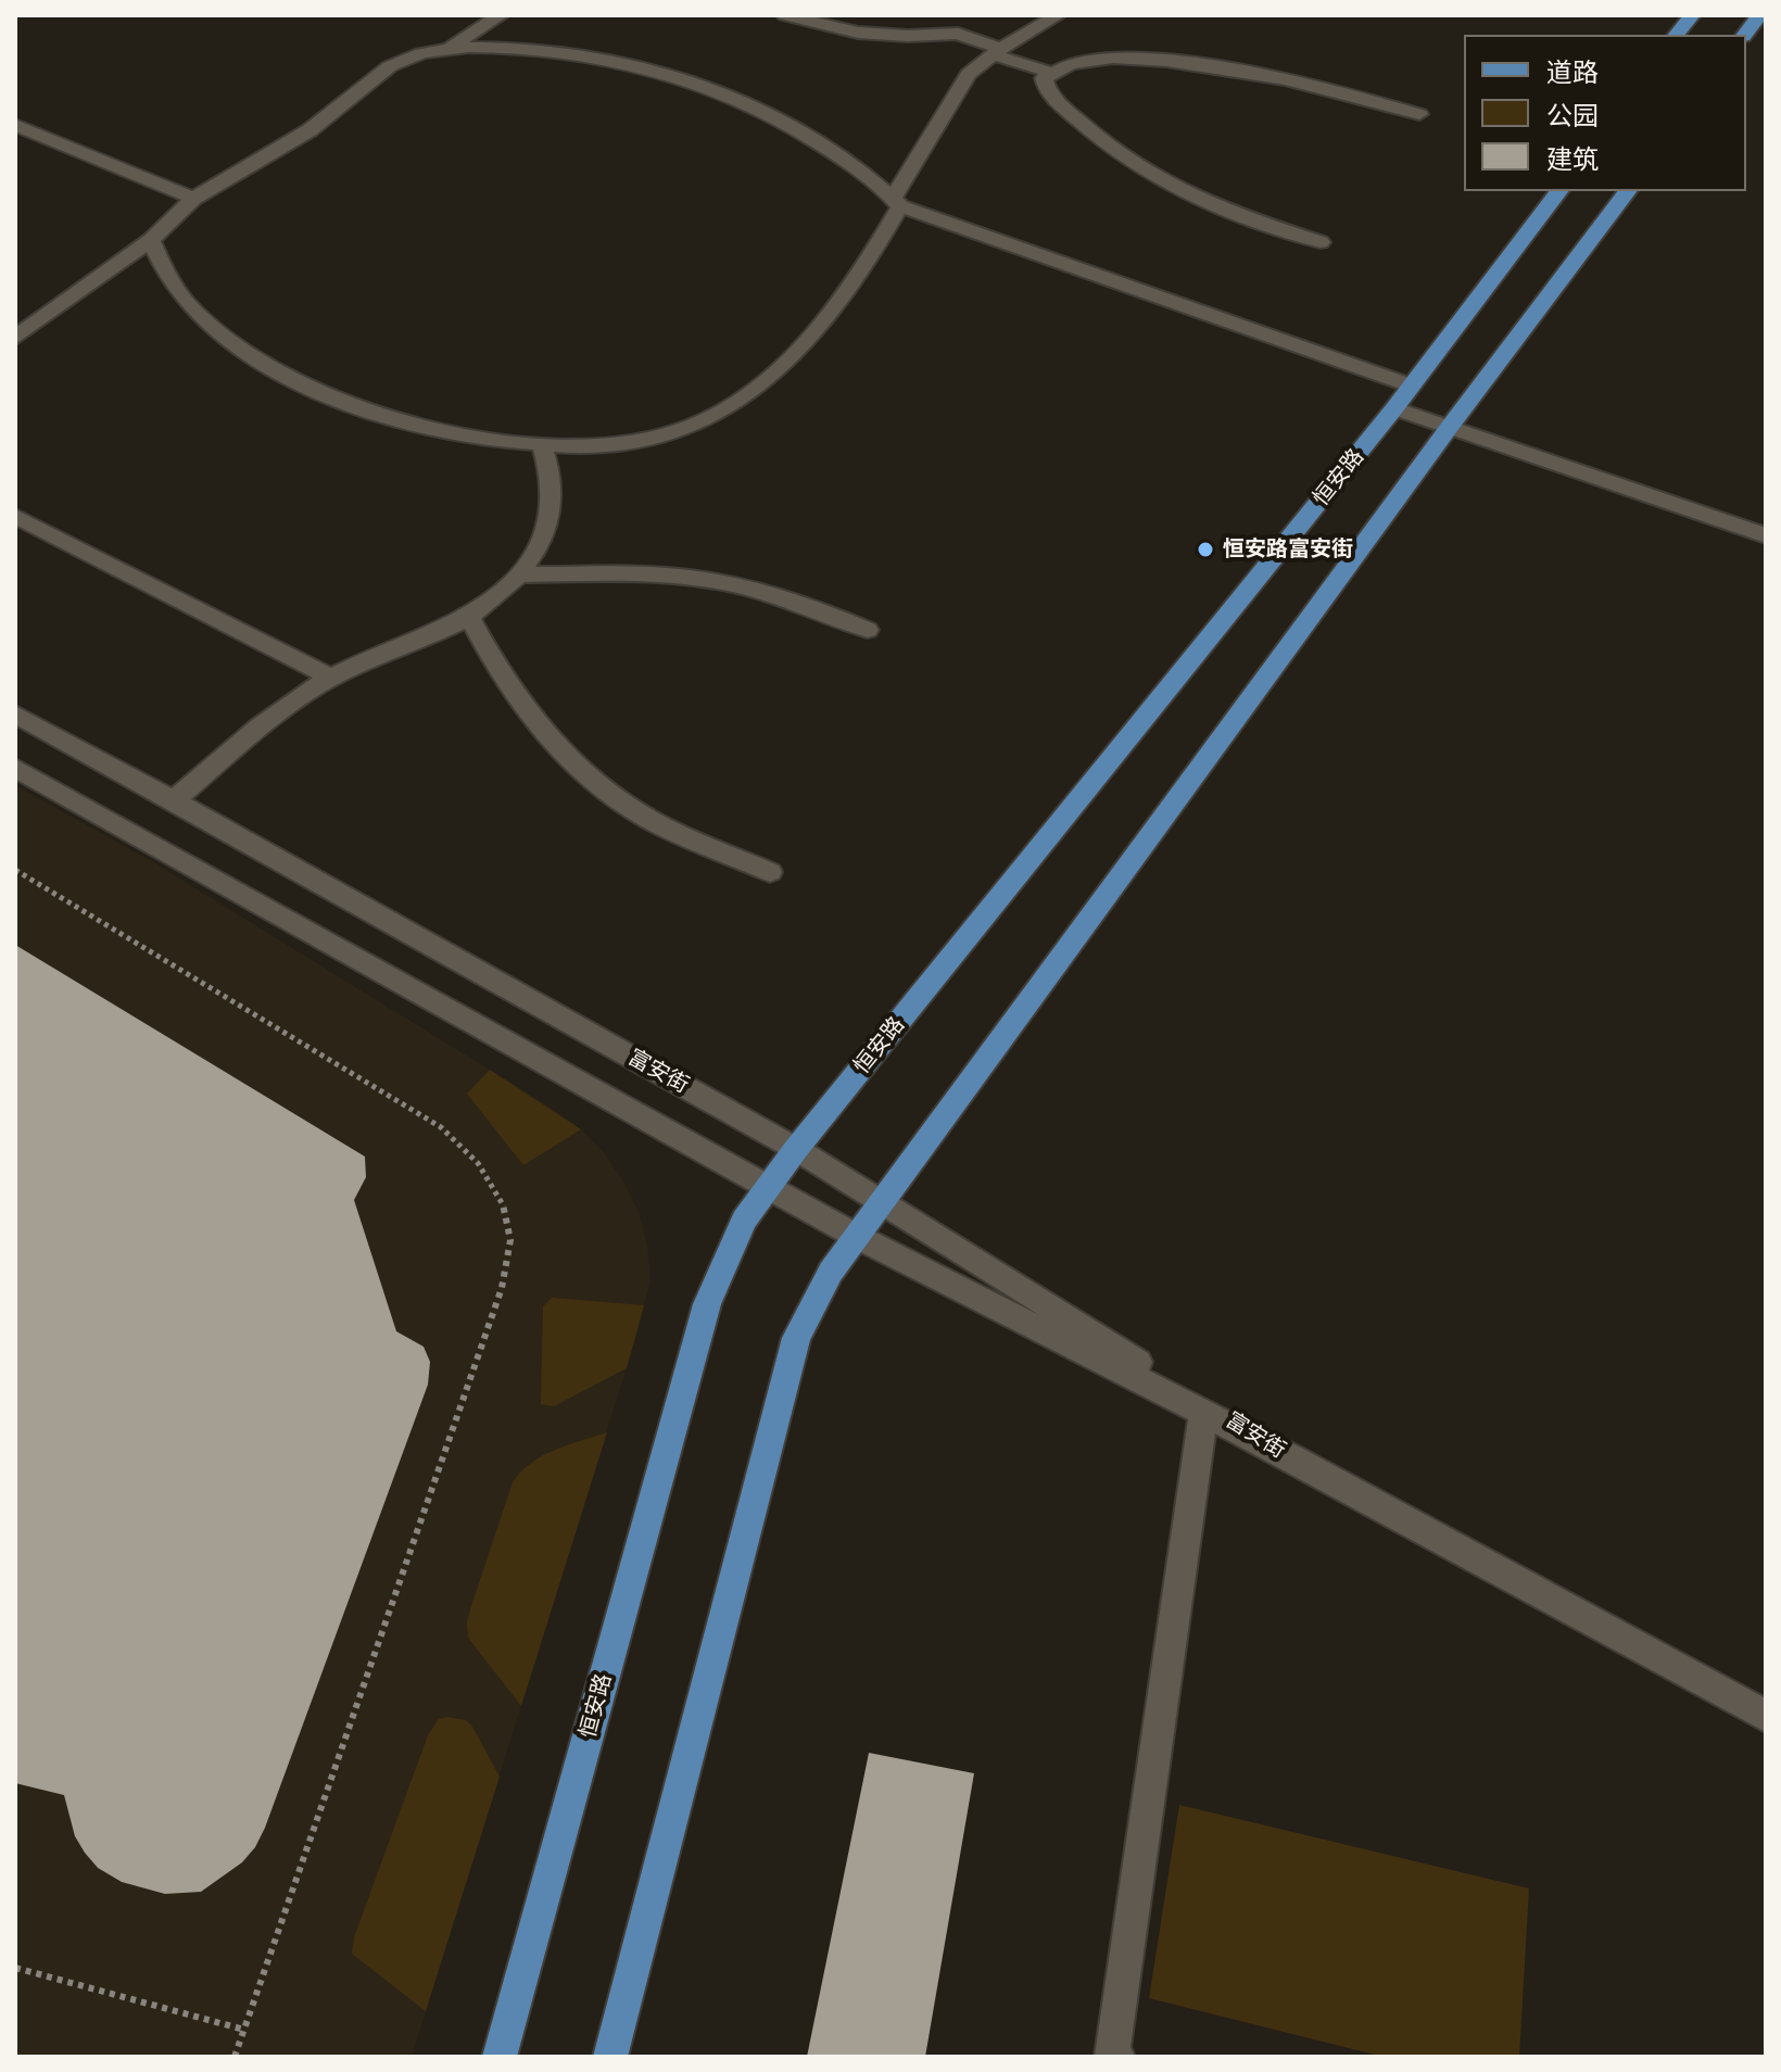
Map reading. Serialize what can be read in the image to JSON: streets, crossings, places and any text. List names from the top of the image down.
{
  "streets": {
    "main road": ["恒安路"],
    "street": ["富安街"]
  },
  "crossings": [
    ["恒安路", "富安街"]
  ],
  "places": ["恒安路富安街"],
  "legend": ["道路", "公园", "建筑"]
}
